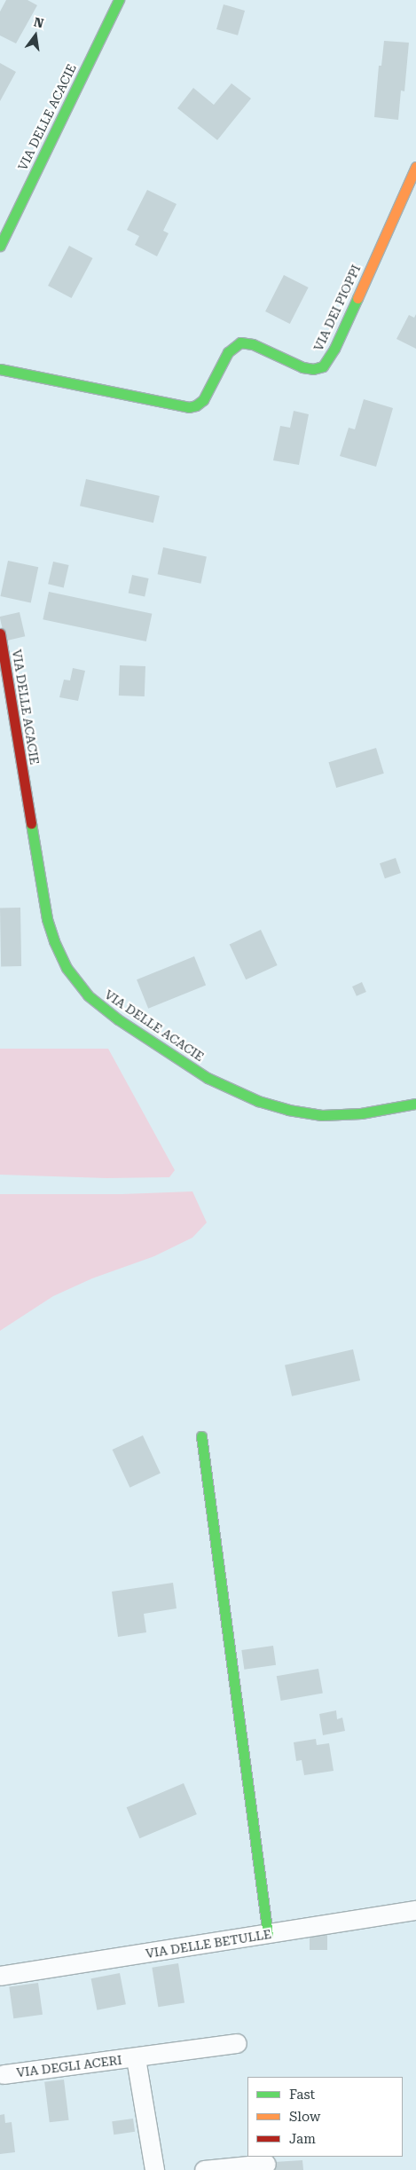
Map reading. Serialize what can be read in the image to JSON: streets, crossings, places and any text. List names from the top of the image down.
{
  "streets": {
    "street": [
      "VIA DELLE ACACIE",
      "VIA DEI PIOPPI",
      "VIA DELLE BETULLE",
      "VIA DEGLI ACERI"
    ]
  },
  "legend": ["Fast", "Slow", "Jam"],
  "north": "top"
}
